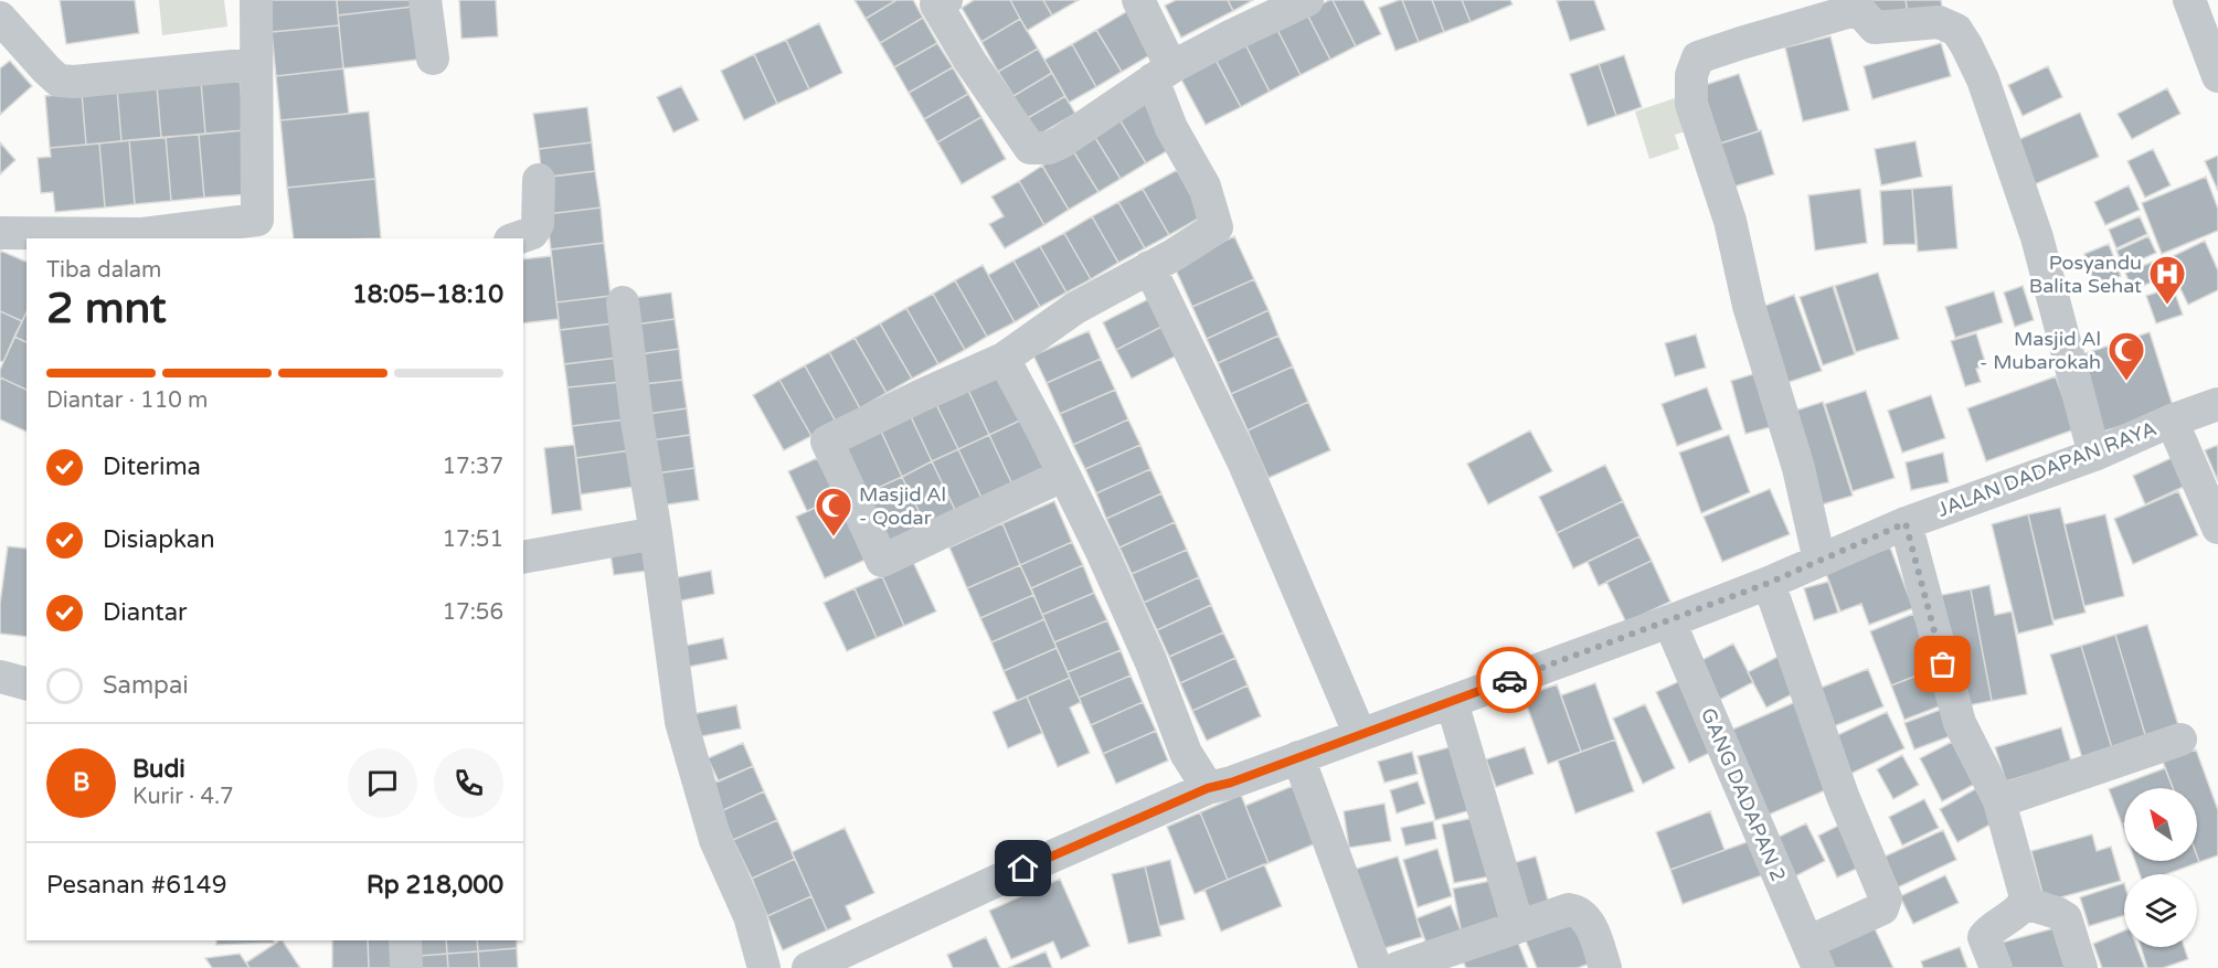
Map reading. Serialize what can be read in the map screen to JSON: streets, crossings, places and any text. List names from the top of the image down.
{
  "streets": {
    "street": ["JALAN DADAPAN RAYA", "GANG DADAPAN 2"]
  },
  "crossings": [
    ["JALAN DADAPAN RAYA", "GANG DADAPAN 2"]
  ],
  "places": {
    "hospital": ["Posyandu Balita Sehat"],
    "mosque": ["Masjid Al - Mubarokah", "Masjid Al - Qodar"]
  },
  "north": "top left",
  "page": {
    "heading": ["2 mnt", "Tiba dalam", "18:05–18:10"],
    "panel": [
      "Budi",
      "Kurir · 4.7",
      "Pesanan #6149",
      "Rp 218,000"
    ],
    "bar": "Diantar · 110 m",
    "list": [
      ["Diterima", "17:37"],
      ["Disiapkan", "17:51"],
      ["Diantar", "17:56"],
      "Sampai"
    ],
    "round": "B"
  }
}
